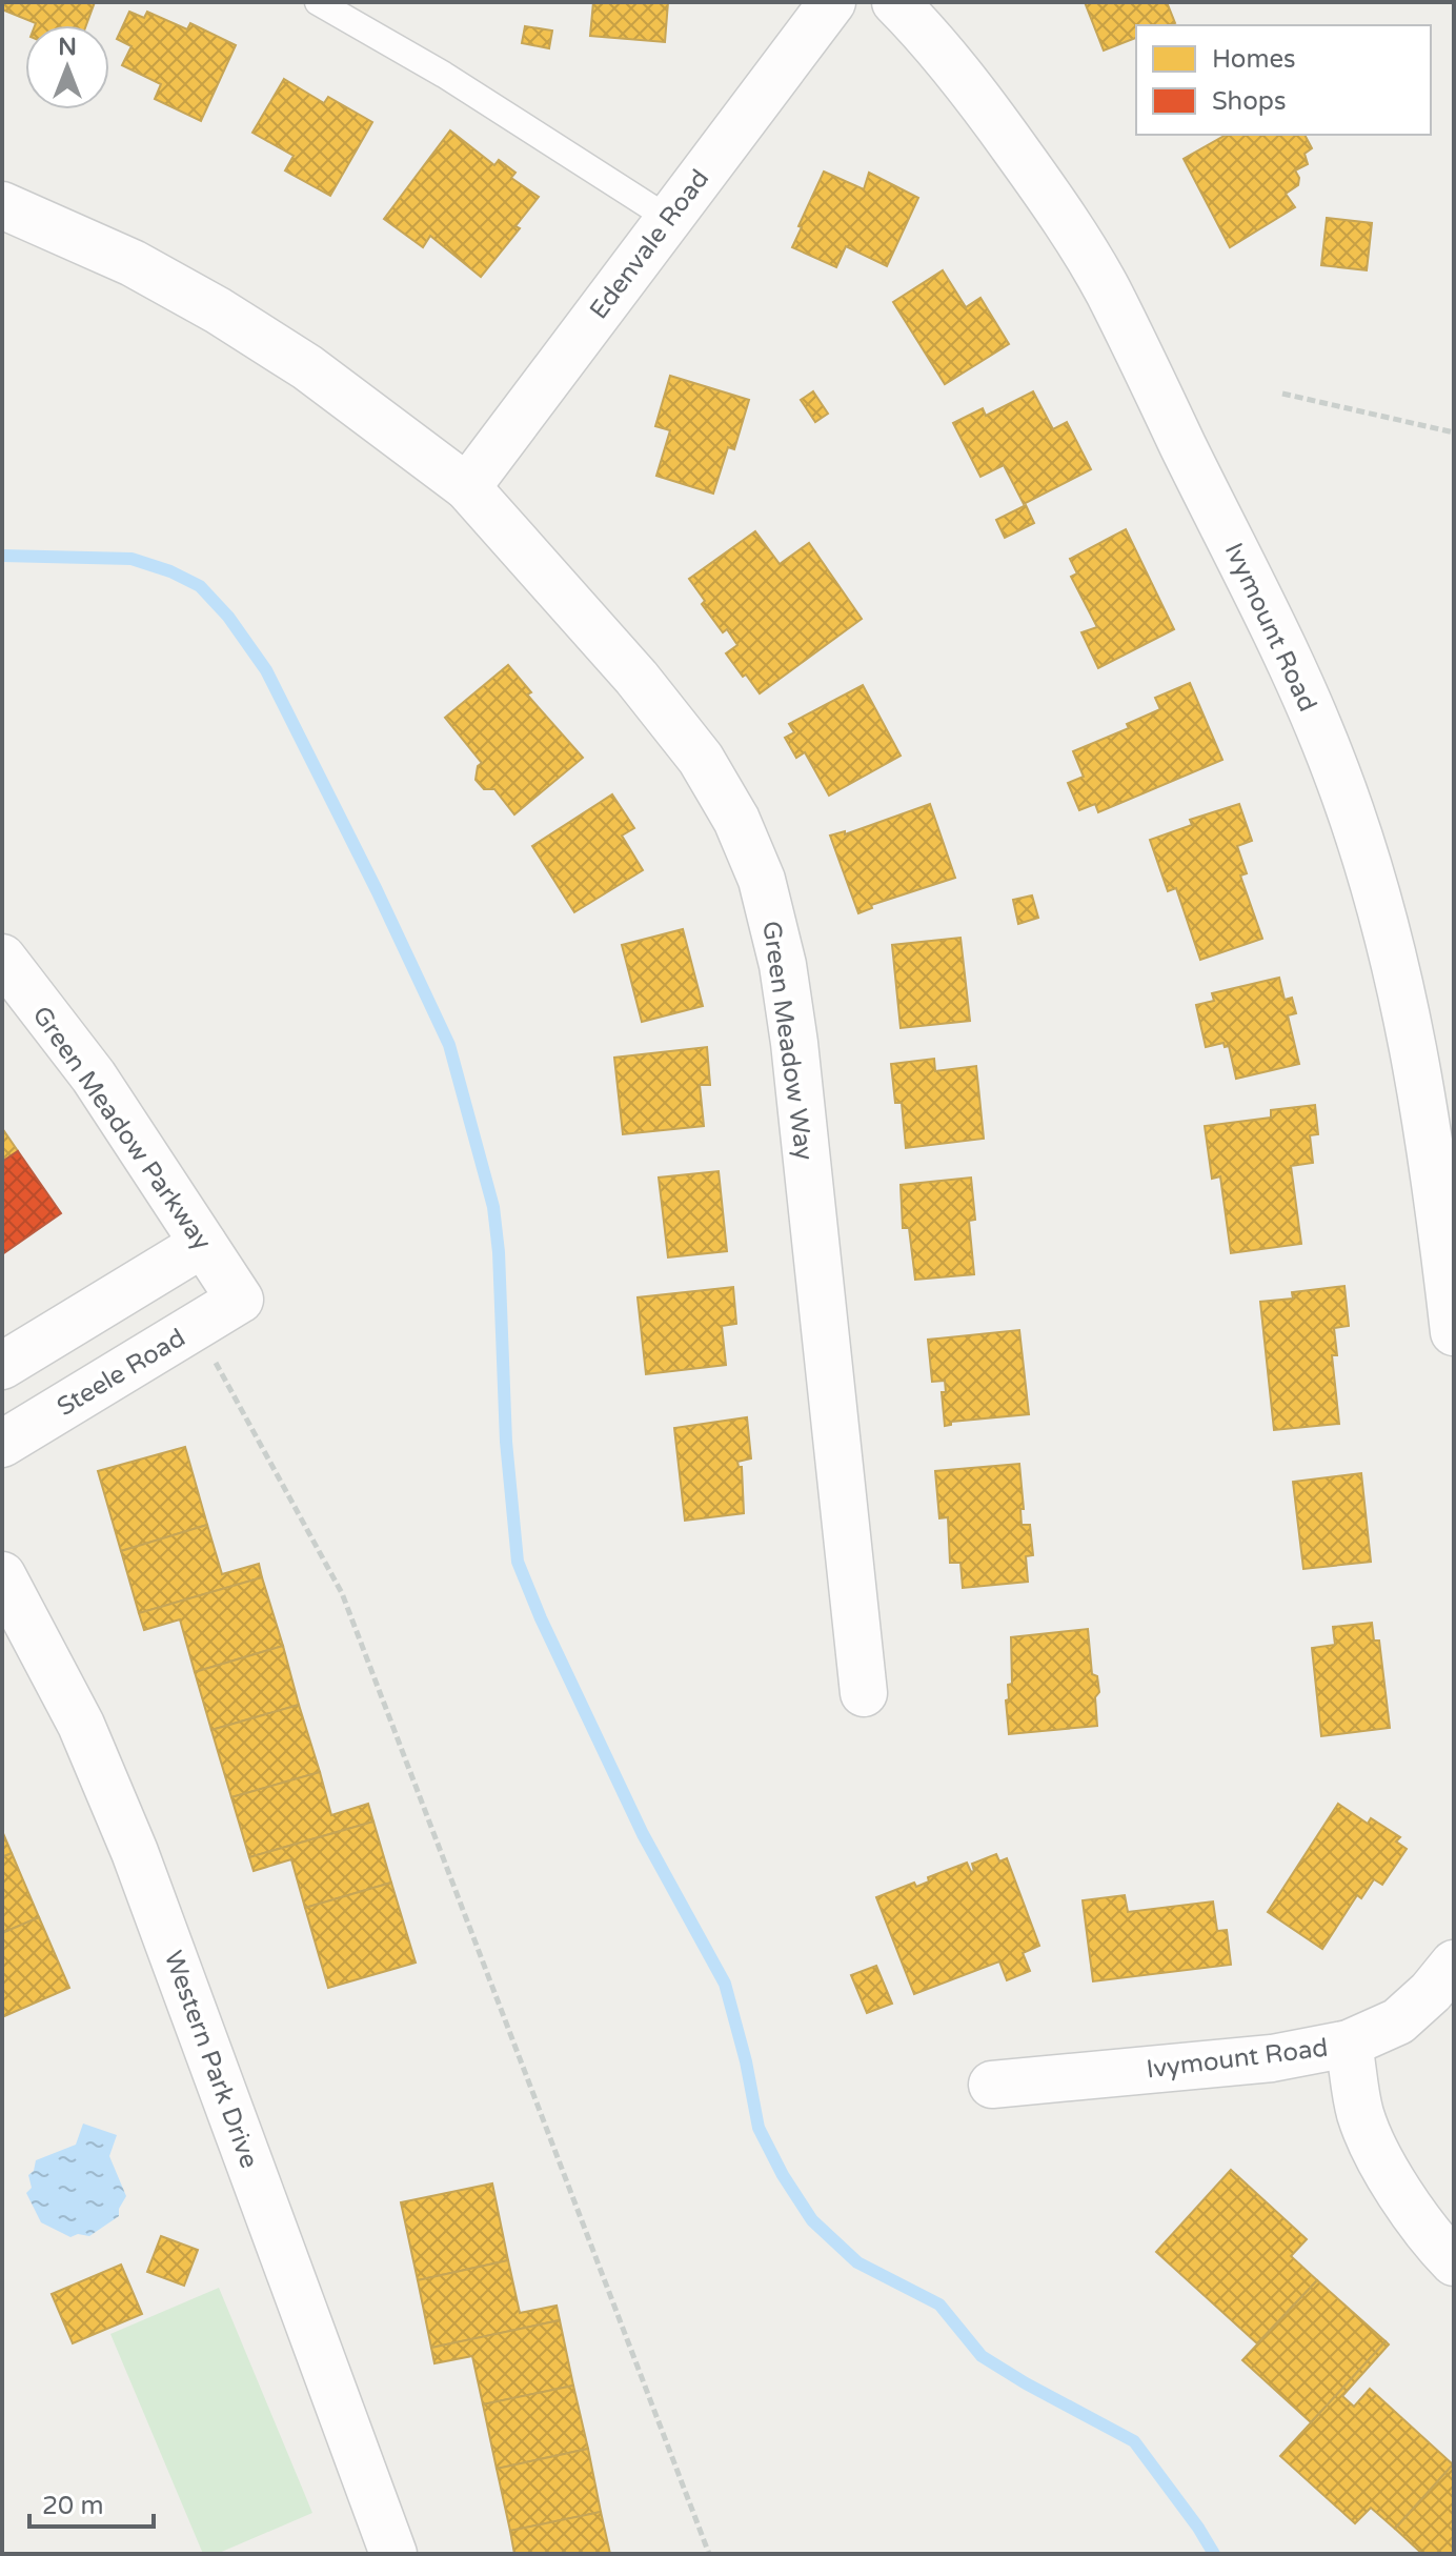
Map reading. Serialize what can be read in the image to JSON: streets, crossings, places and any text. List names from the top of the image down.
{
  "streets": {
    "street": [
      "Edenvale Road",
      "Ivymount Road",
      "Green Meadow Way",
      "Green Meadow Parkway",
      "Steele Road",
      "Western Park Drive"
    ]
  },
  "crossings": [
    ["Edenvale Road", "Green Meadow Way"],
    ["Green Meadow Parkway", "Steele Road"]
  ],
  "legend": ["Homes", "Shops"],
  "scale_bar": "20 m",
  "north": "top"
}
